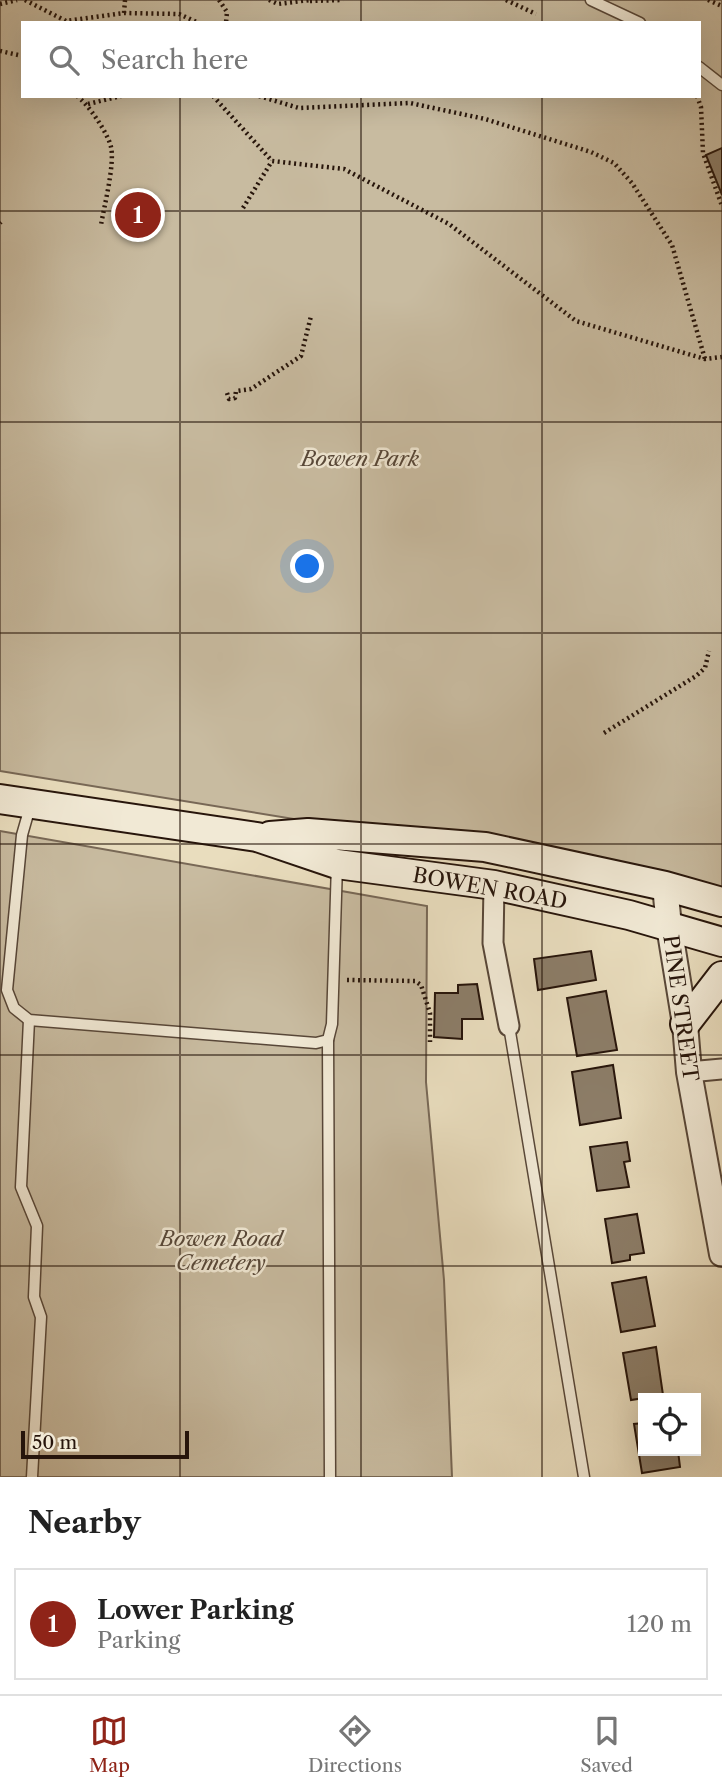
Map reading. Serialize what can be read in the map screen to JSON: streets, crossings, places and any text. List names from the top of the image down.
{
  "streets": {
    "main road": ["BOWEN ROAD"],
    "street": ["PINE STREET"]
  },
  "crossings": [
    ["BOWEN ROAD", "PINE STREET"]
  ],
  "parks": ["Bowen Park", "Bowen Road Cemetery"],
  "scale_bar": "50 m",
  "page": {
    "search": "Search here",
    "pins": "1",
    "scale": "50 m",
    "heading": "Nearby",
    "list": [
      {
        "mark": "1",
        "name": "Lower Parking",
        "note": "Parking",
        "value": "120 m"
      }
    ],
    "nav": ["Map", "Directions", "Saved"]
  }
}
